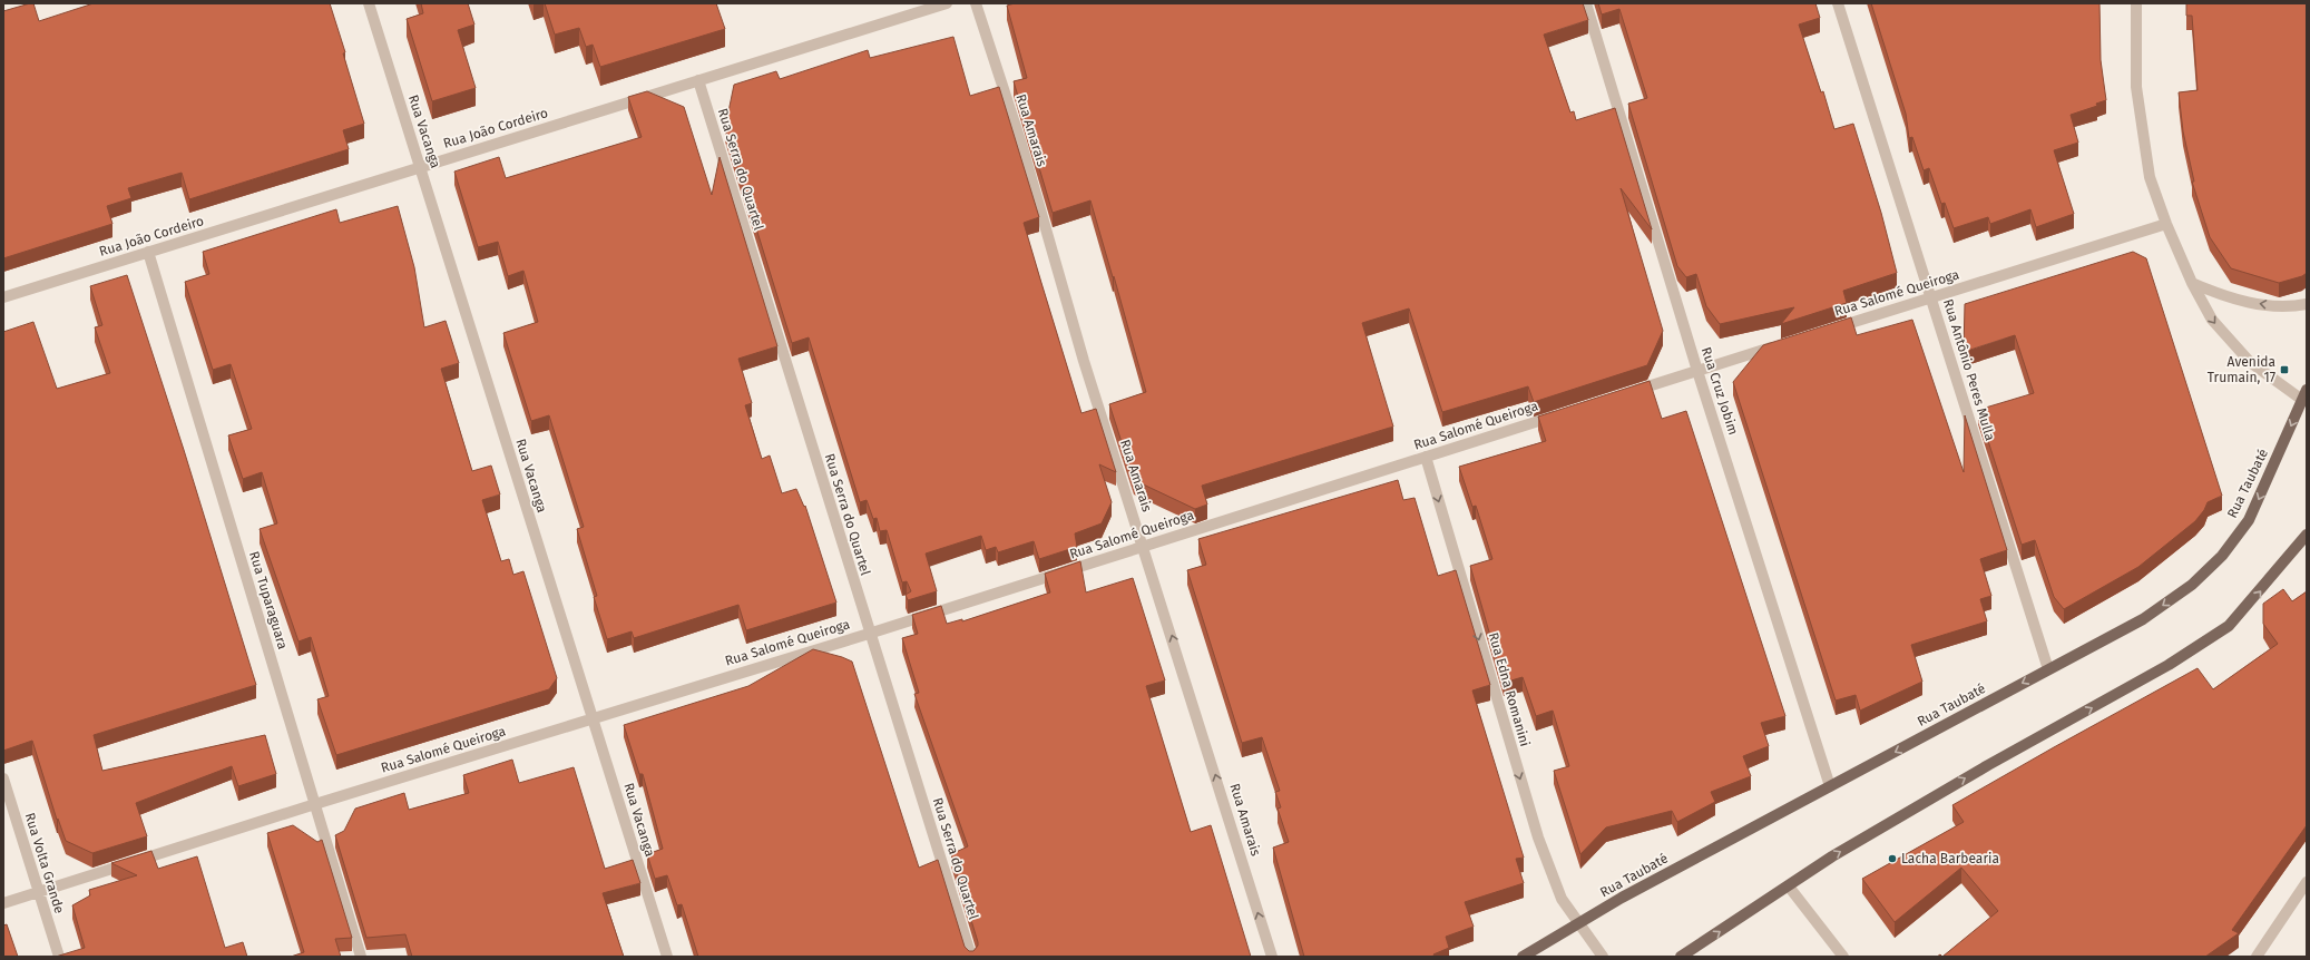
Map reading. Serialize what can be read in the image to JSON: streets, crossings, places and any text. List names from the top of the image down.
{
  "streets": {
    "main road": ["Rua Taubaté"],
    "street": [
      "Rua João Cordeiro",
      "Rua Amarais",
      "Rua Vacanga",
      "Rua Serra do Quartel",
      "Rua Salomé Queiroga",
      "Rua Antônio Peres Mulla",
      "Rua Cruz Jobim",
      "Rua Tuparaguara",
      "Rua Edna Romanini",
      "Rua Volta Grande"
    ]
  },
  "crossings": [
    ["Rua João Cordeiro", "Rua Vacanga"],
    ["Rua João Cordeiro", "Rua Serra do Quartel"],
    ["Rua João Cordeiro", "Rua Tuparaguara"],
    ["Rua Amarais", "Rua Salomé Queiroga"],
    ["Rua Vacanga", "Rua Salomé Queiroga"],
    ["Rua Serra do Quartel", "Rua Salomé Queiroga"],
    ["Rua Salomé Queiroga", "Rua Antônio Peres Mulla"],
    ["Rua Salomé Queiroga", "Rua Tuparaguara"],
    ["Rua Salomé Queiroga", "Rua Edna Romanini"],
    ["Rua Salomé Queiroga", "Rua Volta Grande"],
    ["Rua Antônio Peres Mulla", "Rua Taubaté"],
    ["Rua Cruz Jobim", "Rua Taubaté"],
    ["Rua Taubaté", "Rua Edna Romanini"]
  ],
  "one_way": ["Rua Amarais", "Rua Edna Romanini"],
  "places": {
    "transit": ["Avenida Trumain, 17"],
    "other": ["Lacha Barbearia"]
  }
}
